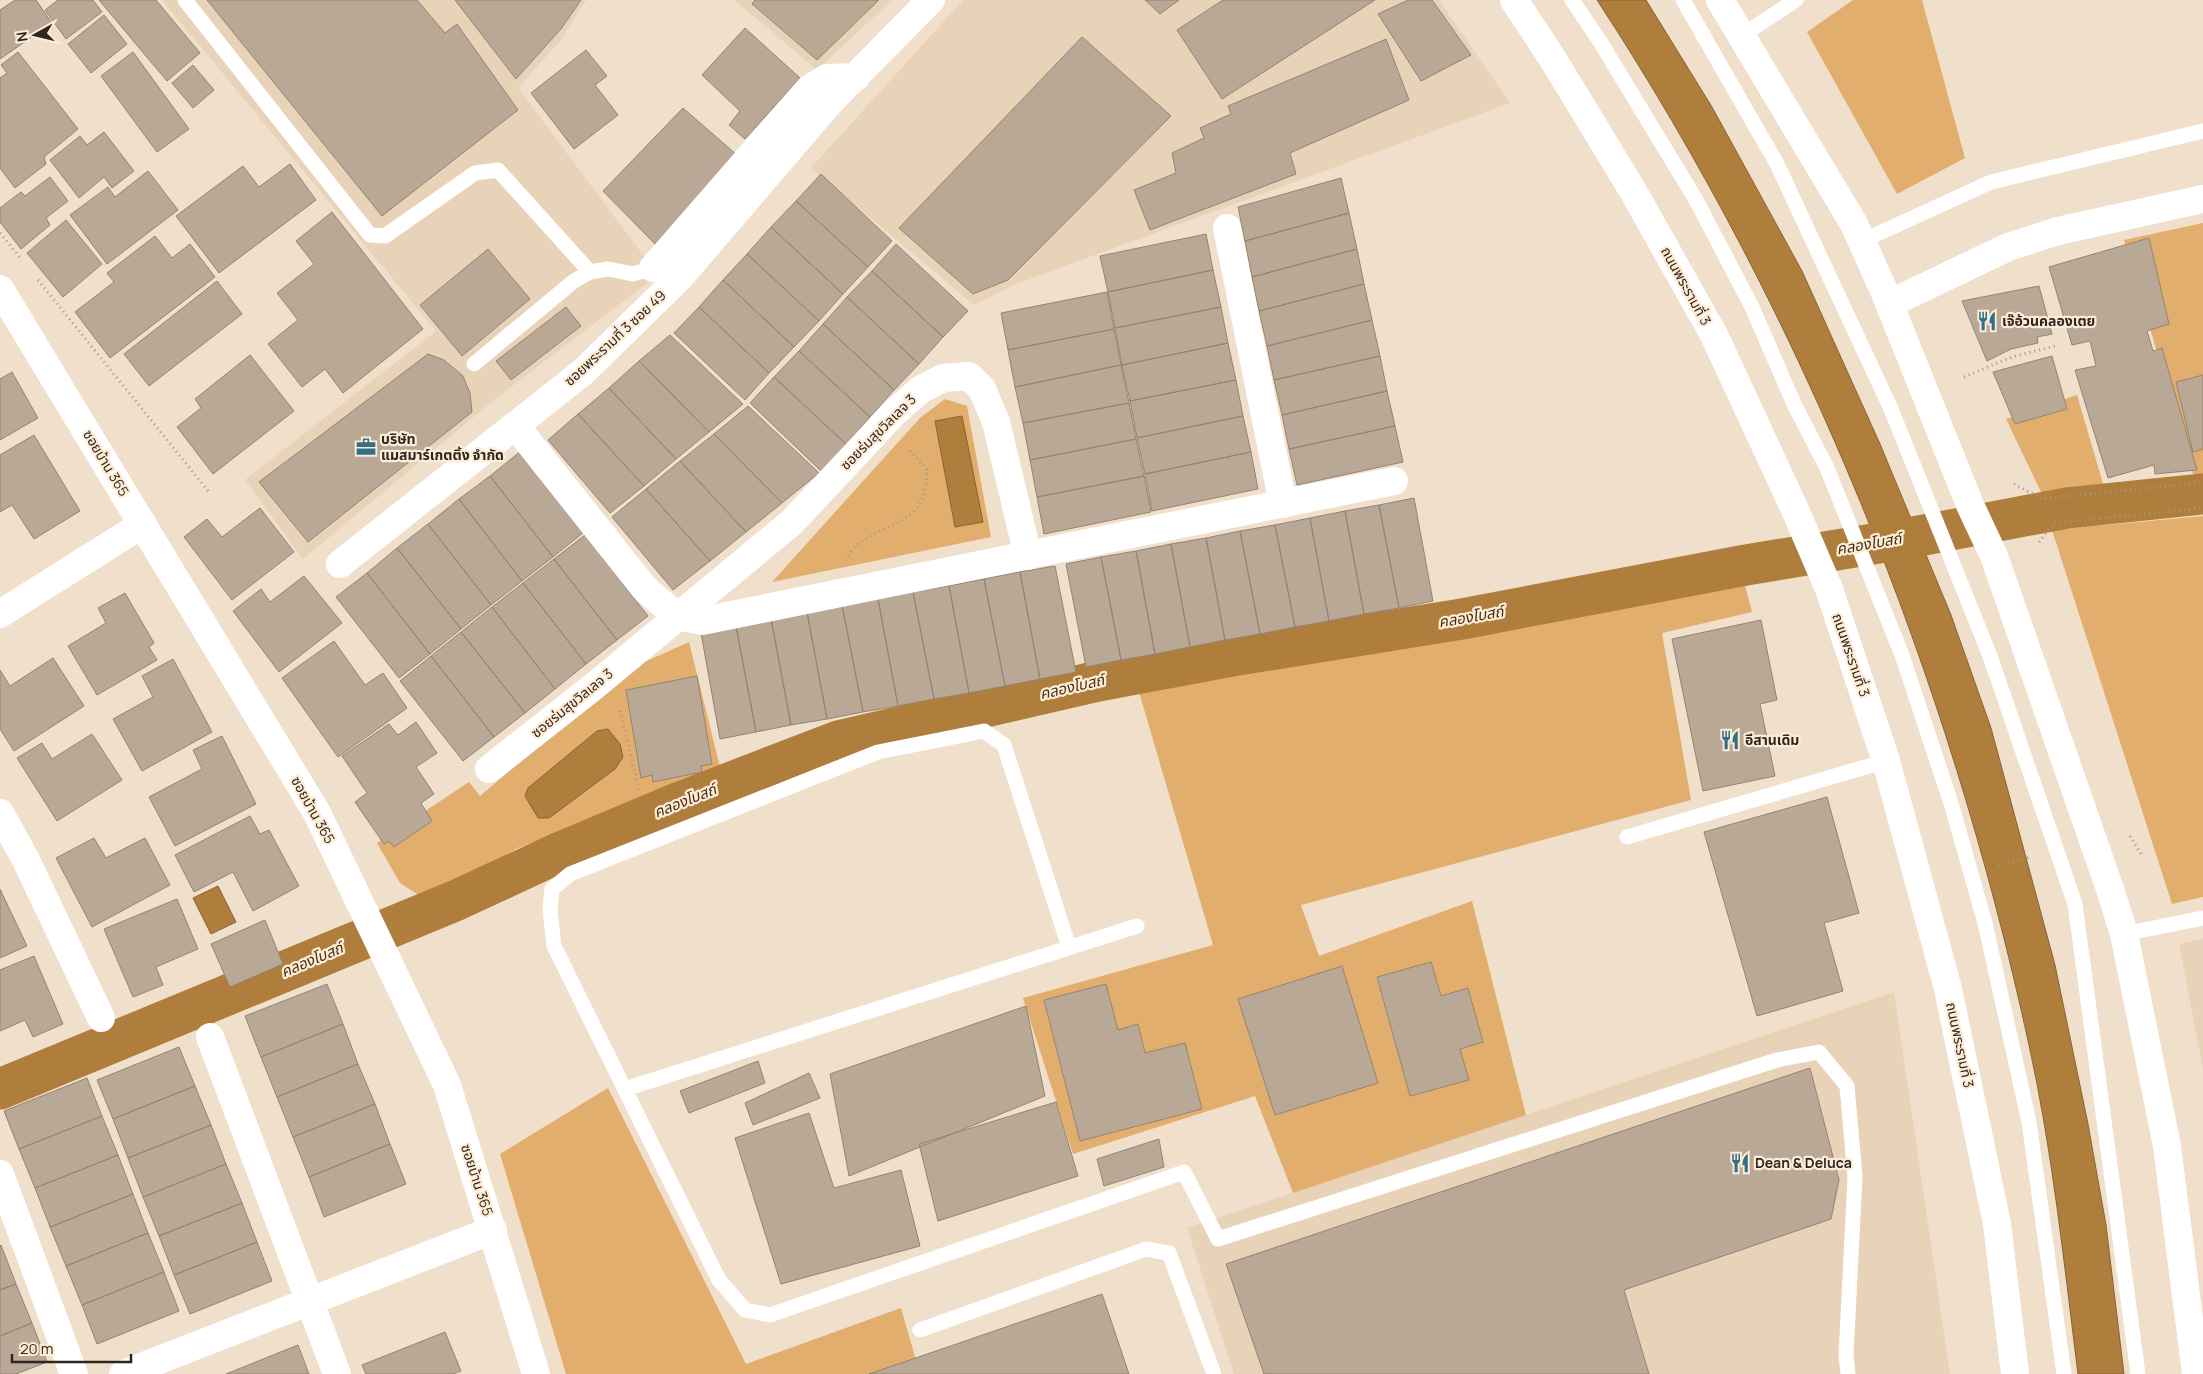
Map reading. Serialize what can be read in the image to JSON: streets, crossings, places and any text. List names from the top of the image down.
{
  "streets": {
    "street": [
      "ถนนพระรามที่ 3",
      "ซอยพระรามที่ 3 ซอย 49",
      "ซอยร่มสุขวิลเลจ 3",
      "ซอยบ้าน 365"
    ]
  },
  "water": ["คลองโบสถ์"],
  "places": {
    "restaurant": ["เจ๊อ้วนคลองเตย", "อีสานเดิม", "Dean & Deluca"],
    "office": ["บริษัท แมสมาร์เกตติ้ง จำกัด"]
  },
  "scale_bar": "20 m",
  "north": "left"
}
